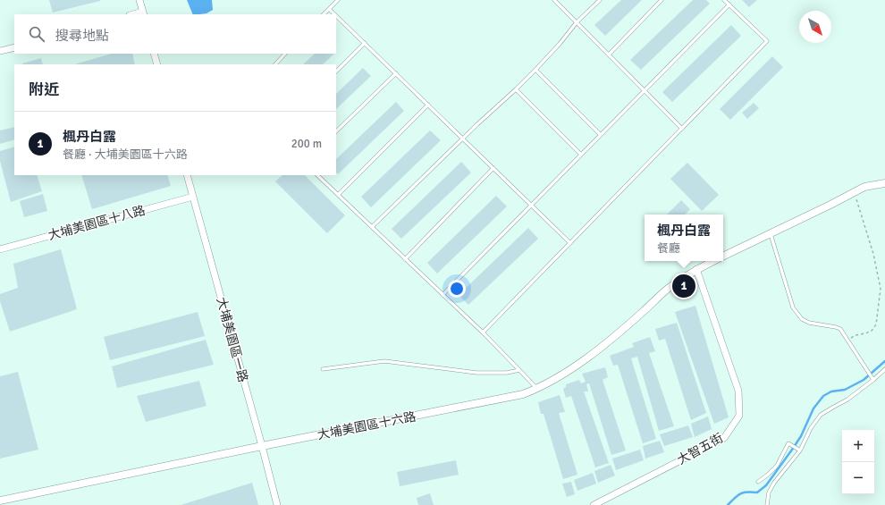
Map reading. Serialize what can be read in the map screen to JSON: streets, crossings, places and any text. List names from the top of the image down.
{
  "streets": {
    "street": [
      "大埔美園區十八路",
      "大埔美園區一路",
      "大埔美園區十六路",
      "大智五街"
    ]
  },
  "crossings": [
    ["大埔美園區十八路", "大埔美園區一路"],
    ["大埔美園區一路", "大埔美園區十六路"],
    ["大埔美園區十六路", "大智五街"]
  ],
  "north": "bottom right",
  "page": {
    "search": "搜尋地點",
    "heading": "附近",
    "list": [
      {
        "mark": "1",
        "name": "楓丹白露",
        "note": "餐廳 · 大埔美園區十六路",
        "value": "200 m"
      }
    ],
    "popup": ["楓丹白露", "餐廳"],
    "pins": "1",
    "map_buttons": ["+", "−"]
  }
}
